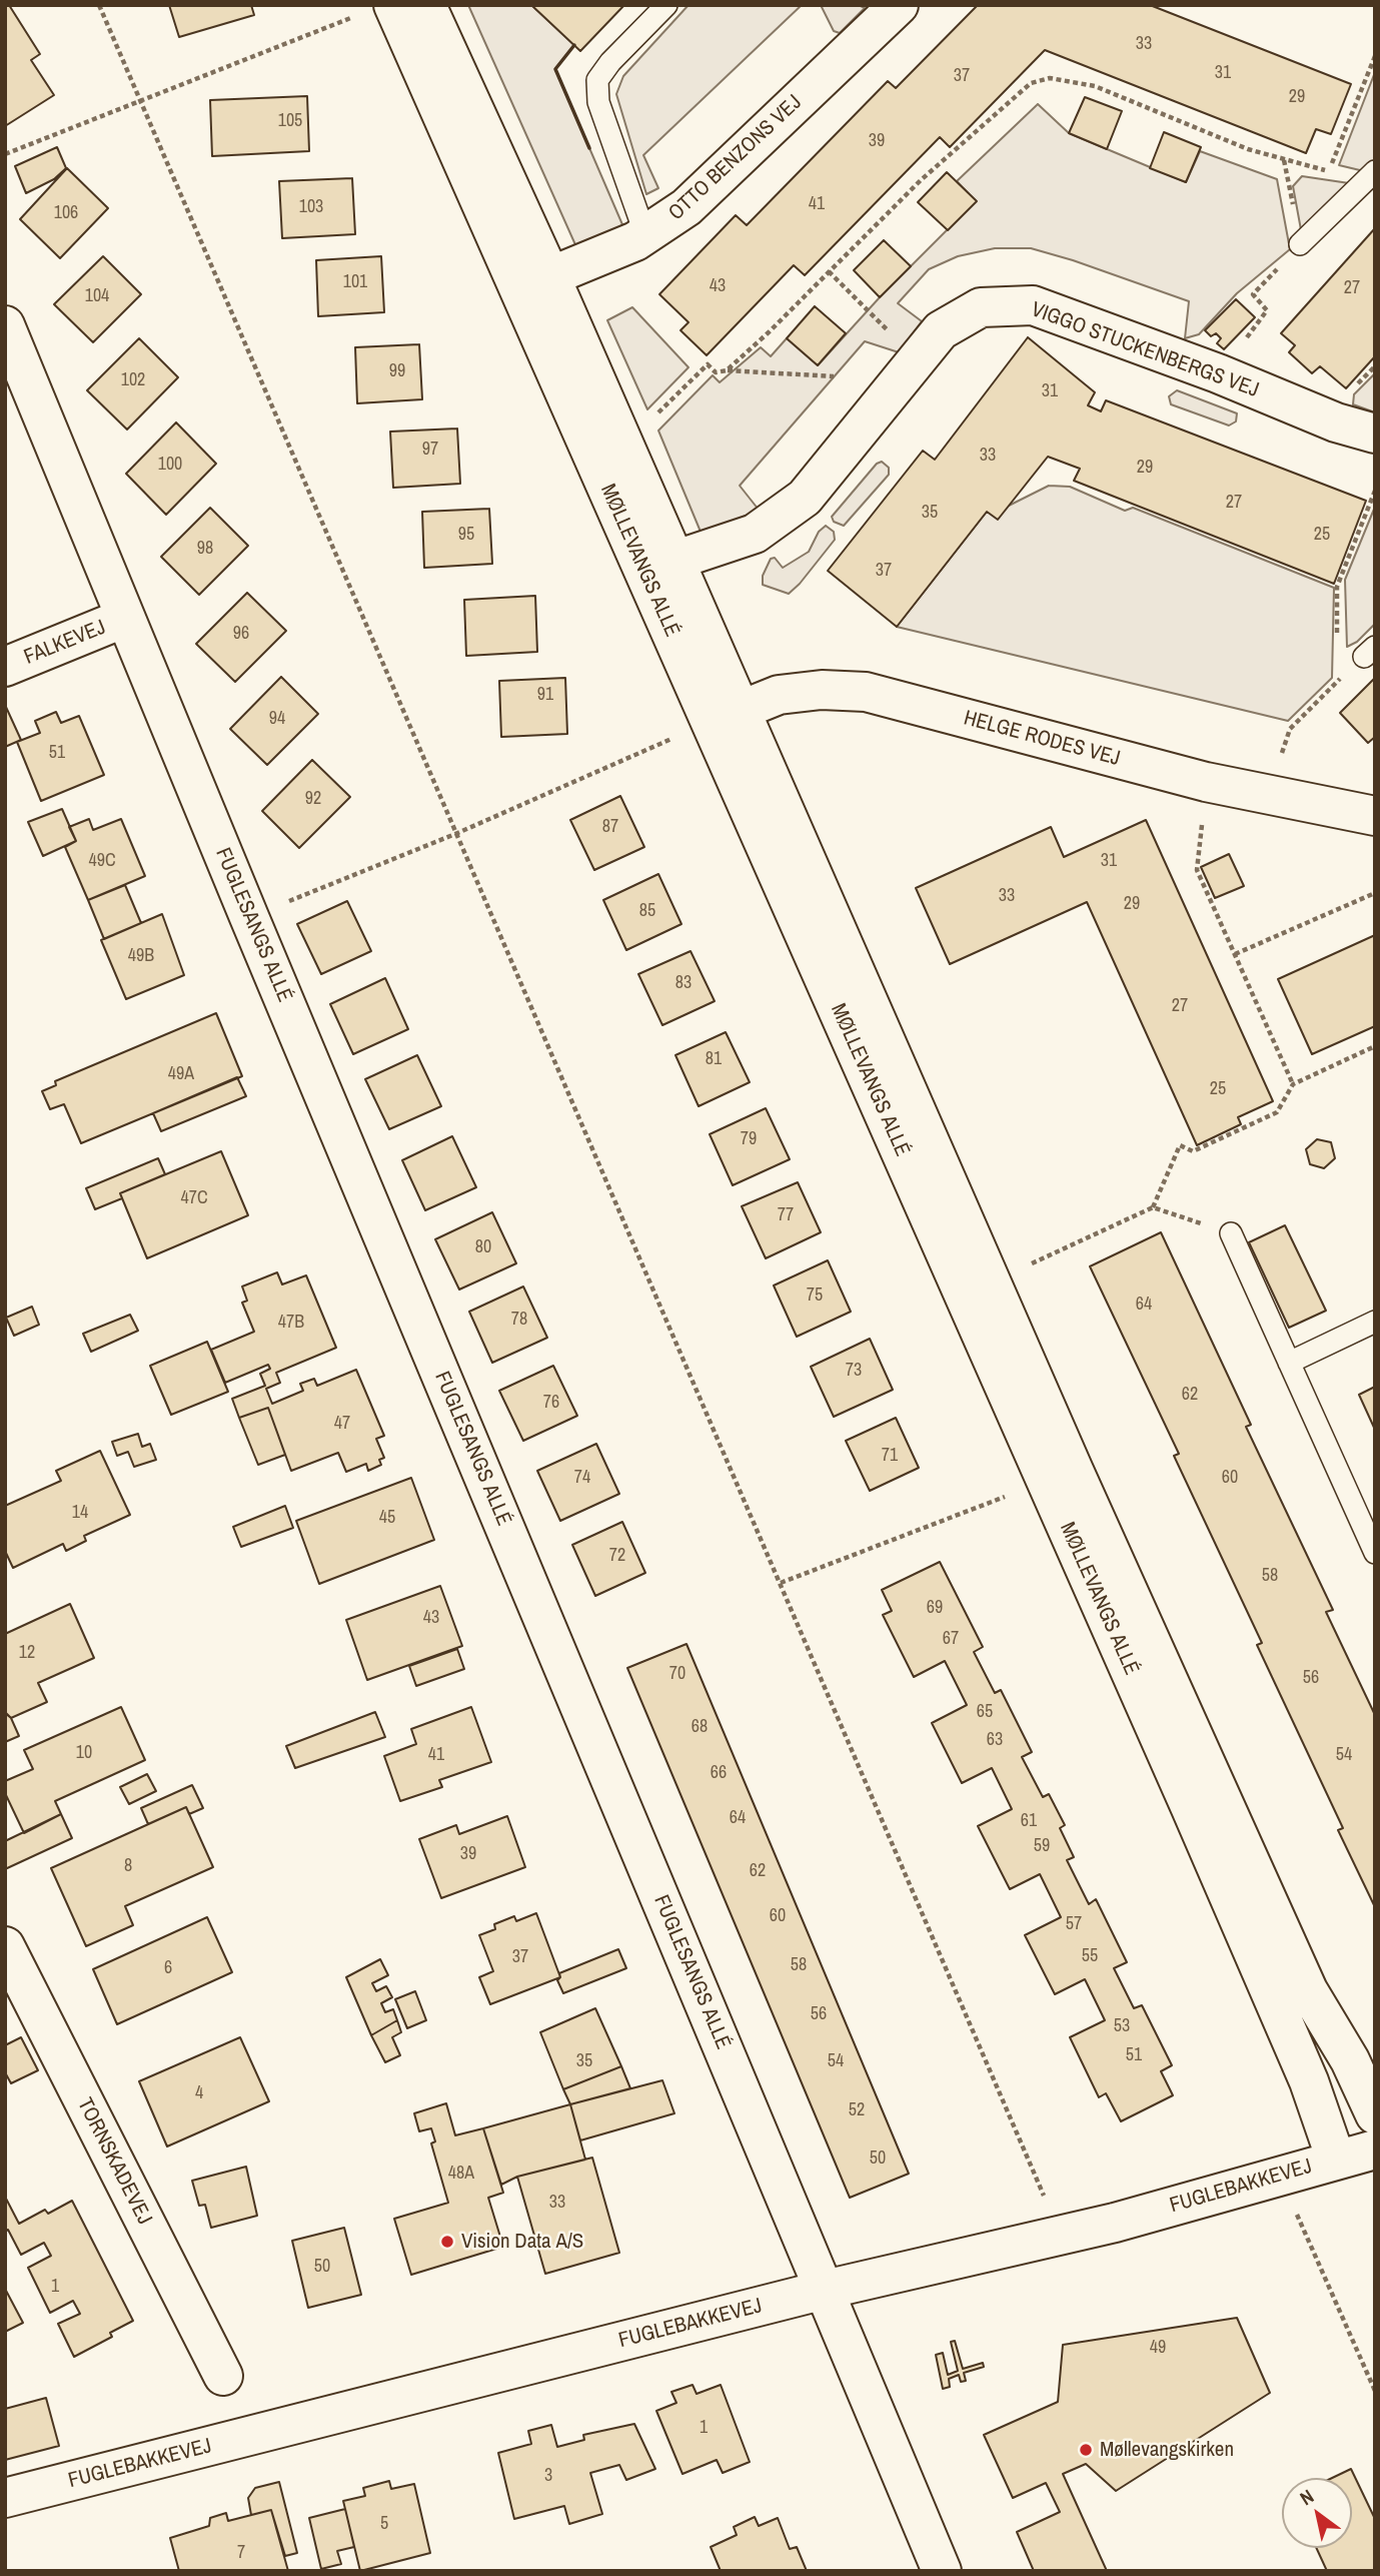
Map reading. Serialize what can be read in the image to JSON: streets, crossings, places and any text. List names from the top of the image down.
{
  "streets": {
    "street": [
      "OTTO BENZONS VEJ",
      "VIGGO STUCKENBERGS VEJ",
      "MØLLEVANGS ALLÉ",
      "FALKEVEJ",
      "HELGE RODES VEJ",
      "FUGLESANGS ALLÉ",
      "TORNSKADEVEJ",
      "FUGLEBAKKEVEJ"
    ]
  },
  "crossings": [
    ["OTTO BENZONS VEJ", "MØLLEVANGS ALLÉ"],
    ["VIGGO STUCKENBERGS VEJ", "MØLLEVANGS ALLÉ"],
    ["MØLLEVANGS ALLÉ", "HELGE RODES VEJ"],
    ["MØLLEVANGS ALLÉ", "FUGLEBAKKEVEJ"],
    ["FALKEVEJ", "FUGLESANGS ALLÉ"],
    ["FUGLESANGS ALLÉ", "FUGLEBAKKEVEJ"]
  ],
  "places": ["Vision Data A/S", "Møllevangskirken"],
  "house_numbers": [
    "33",
    "31",
    "37",
    "29",
    "105",
    "39",
    "41",
    "103",
    "106",
    "101",
    "43",
    "27",
    "104",
    "99",
    "102",
    "31",
    "97",
    "33",
    "100",
    "29",
    "27",
    "35",
    "95",
    "25",
    "98",
    "37",
    "96",
    "91",
    "94",
    "51",
    "92",
    "87",
    "49C",
    "31",
    "33",
    "29",
    "85",
    "49B",
    "83",
    "27",
    "81",
    "49A",
    "25",
    "79",
    "47C",
    "77",
    "80",
    "75",
    "64",
    "78",
    "47B",
    "73",
    "62",
    "76",
    "47",
    "71",
    "74",
    "60",
    "14",
    "45",
    "72",
    "58",
    "69",
    "43",
    "67",
    "12",
    "70",
    "56",
    "65",
    "68",
    "63",
    "10",
    "41",
    "54",
    "66",
    "64",
    "61",
    "59",
    "39",
    "8",
    "62",
    "60",
    "57",
    "55",
    "37",
    "58",
    "6",
    "56",
    "53",
    "51",
    "35",
    "54",
    "4",
    "52",
    "50",
    "48A",
    "33",
    "50",
    "1",
    "49",
    "1",
    "3",
    "5",
    "7"
  ],
  "north": "top left"
}
